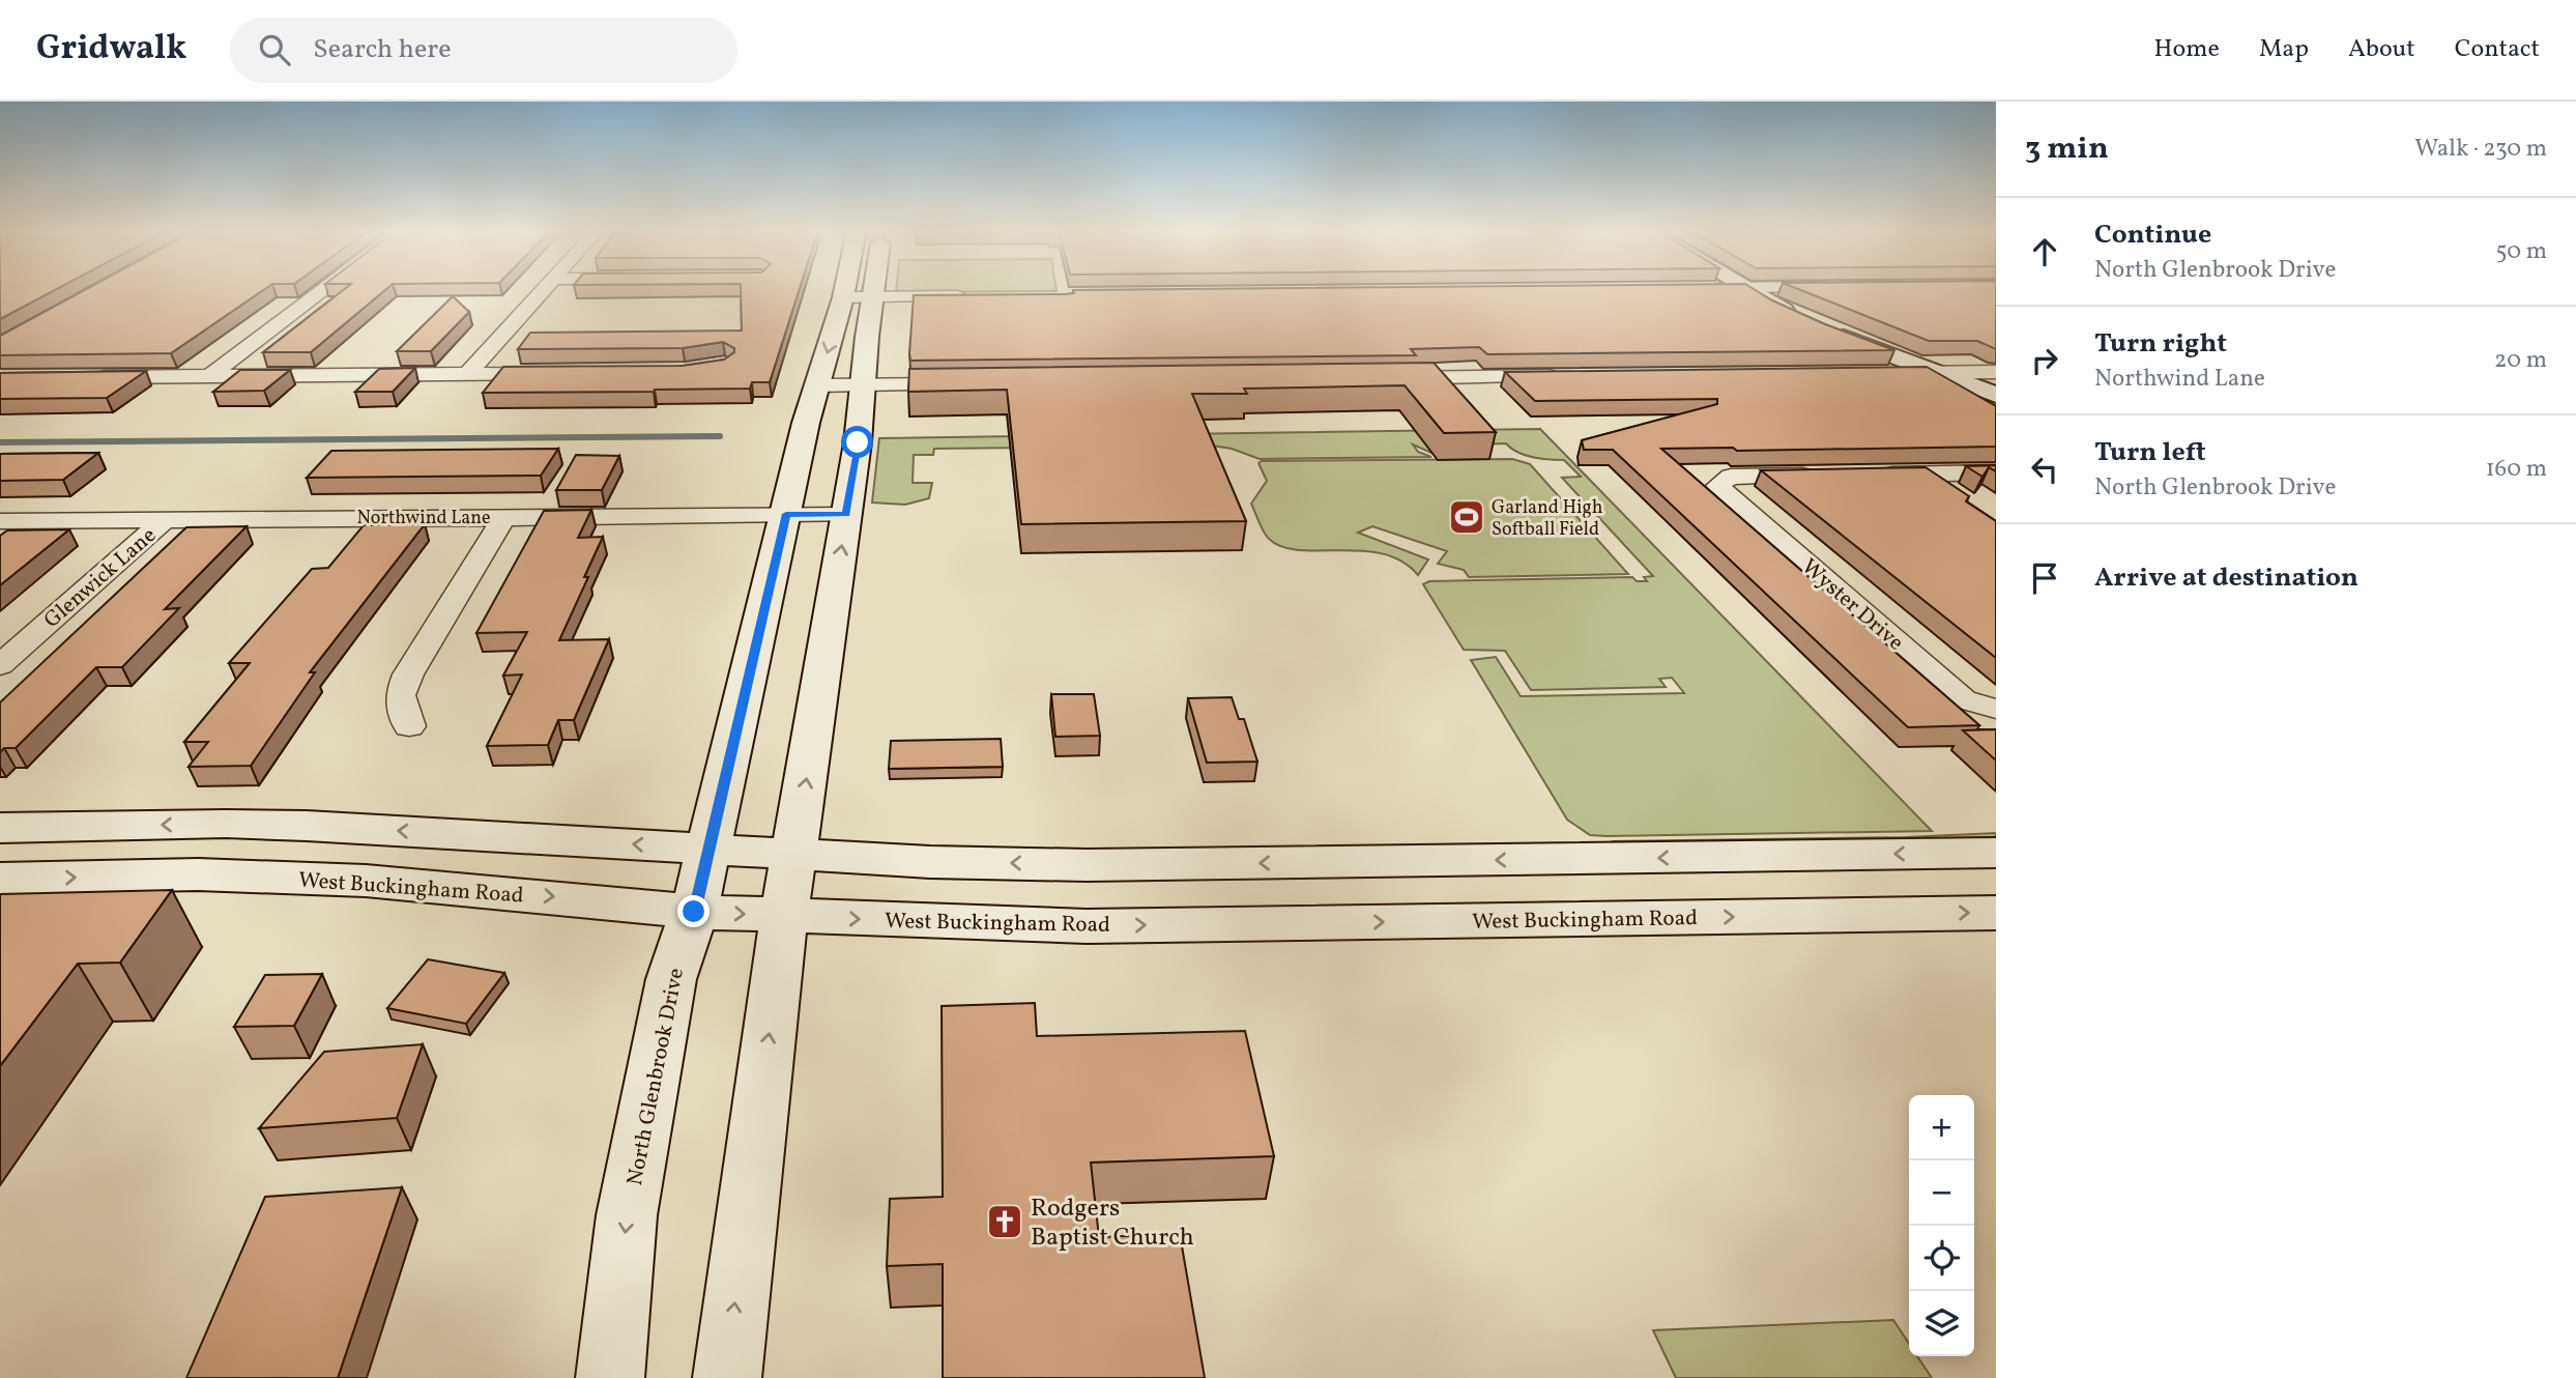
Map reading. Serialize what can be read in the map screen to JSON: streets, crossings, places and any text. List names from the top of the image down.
{
  "streets": {
    "main road": ["West Buckingham Road", "North Glenbrook Drive"],
    "street": ["Northwind Lane", "Glenwick Lane", "Wyster Drive"]
  },
  "crossings": [
    ["Northwind Lane", "Glenwick Lane"],
    ["Northwind Lane", "North Glenbrook Drive"],
    ["West Buckingham Road", "North Glenbrook Drive"]
  ],
  "places": {
    "sports": ["Garland High Softball Field"],
    "church": ["Rodgers Baptist Church"]
  },
  "page": {
    "header": "Gridwalk",
    "search": "Search here",
    "nav": [
      "Home",
      "Map",
      "About",
      "Contact"
    ],
    "heading": ["3 min", "Walk · 230 m"],
    "list": [
      ["Continue", "North Glenbrook Drive", "50 m"],
      ["Turn right", "Northwind Lane", "20 m"],
      ["Turn left", "North Glenbrook Drive", "160 m"],
      "Arrive at destination"
    ],
    "map_buttons": ["+", "−"]
  }
}
